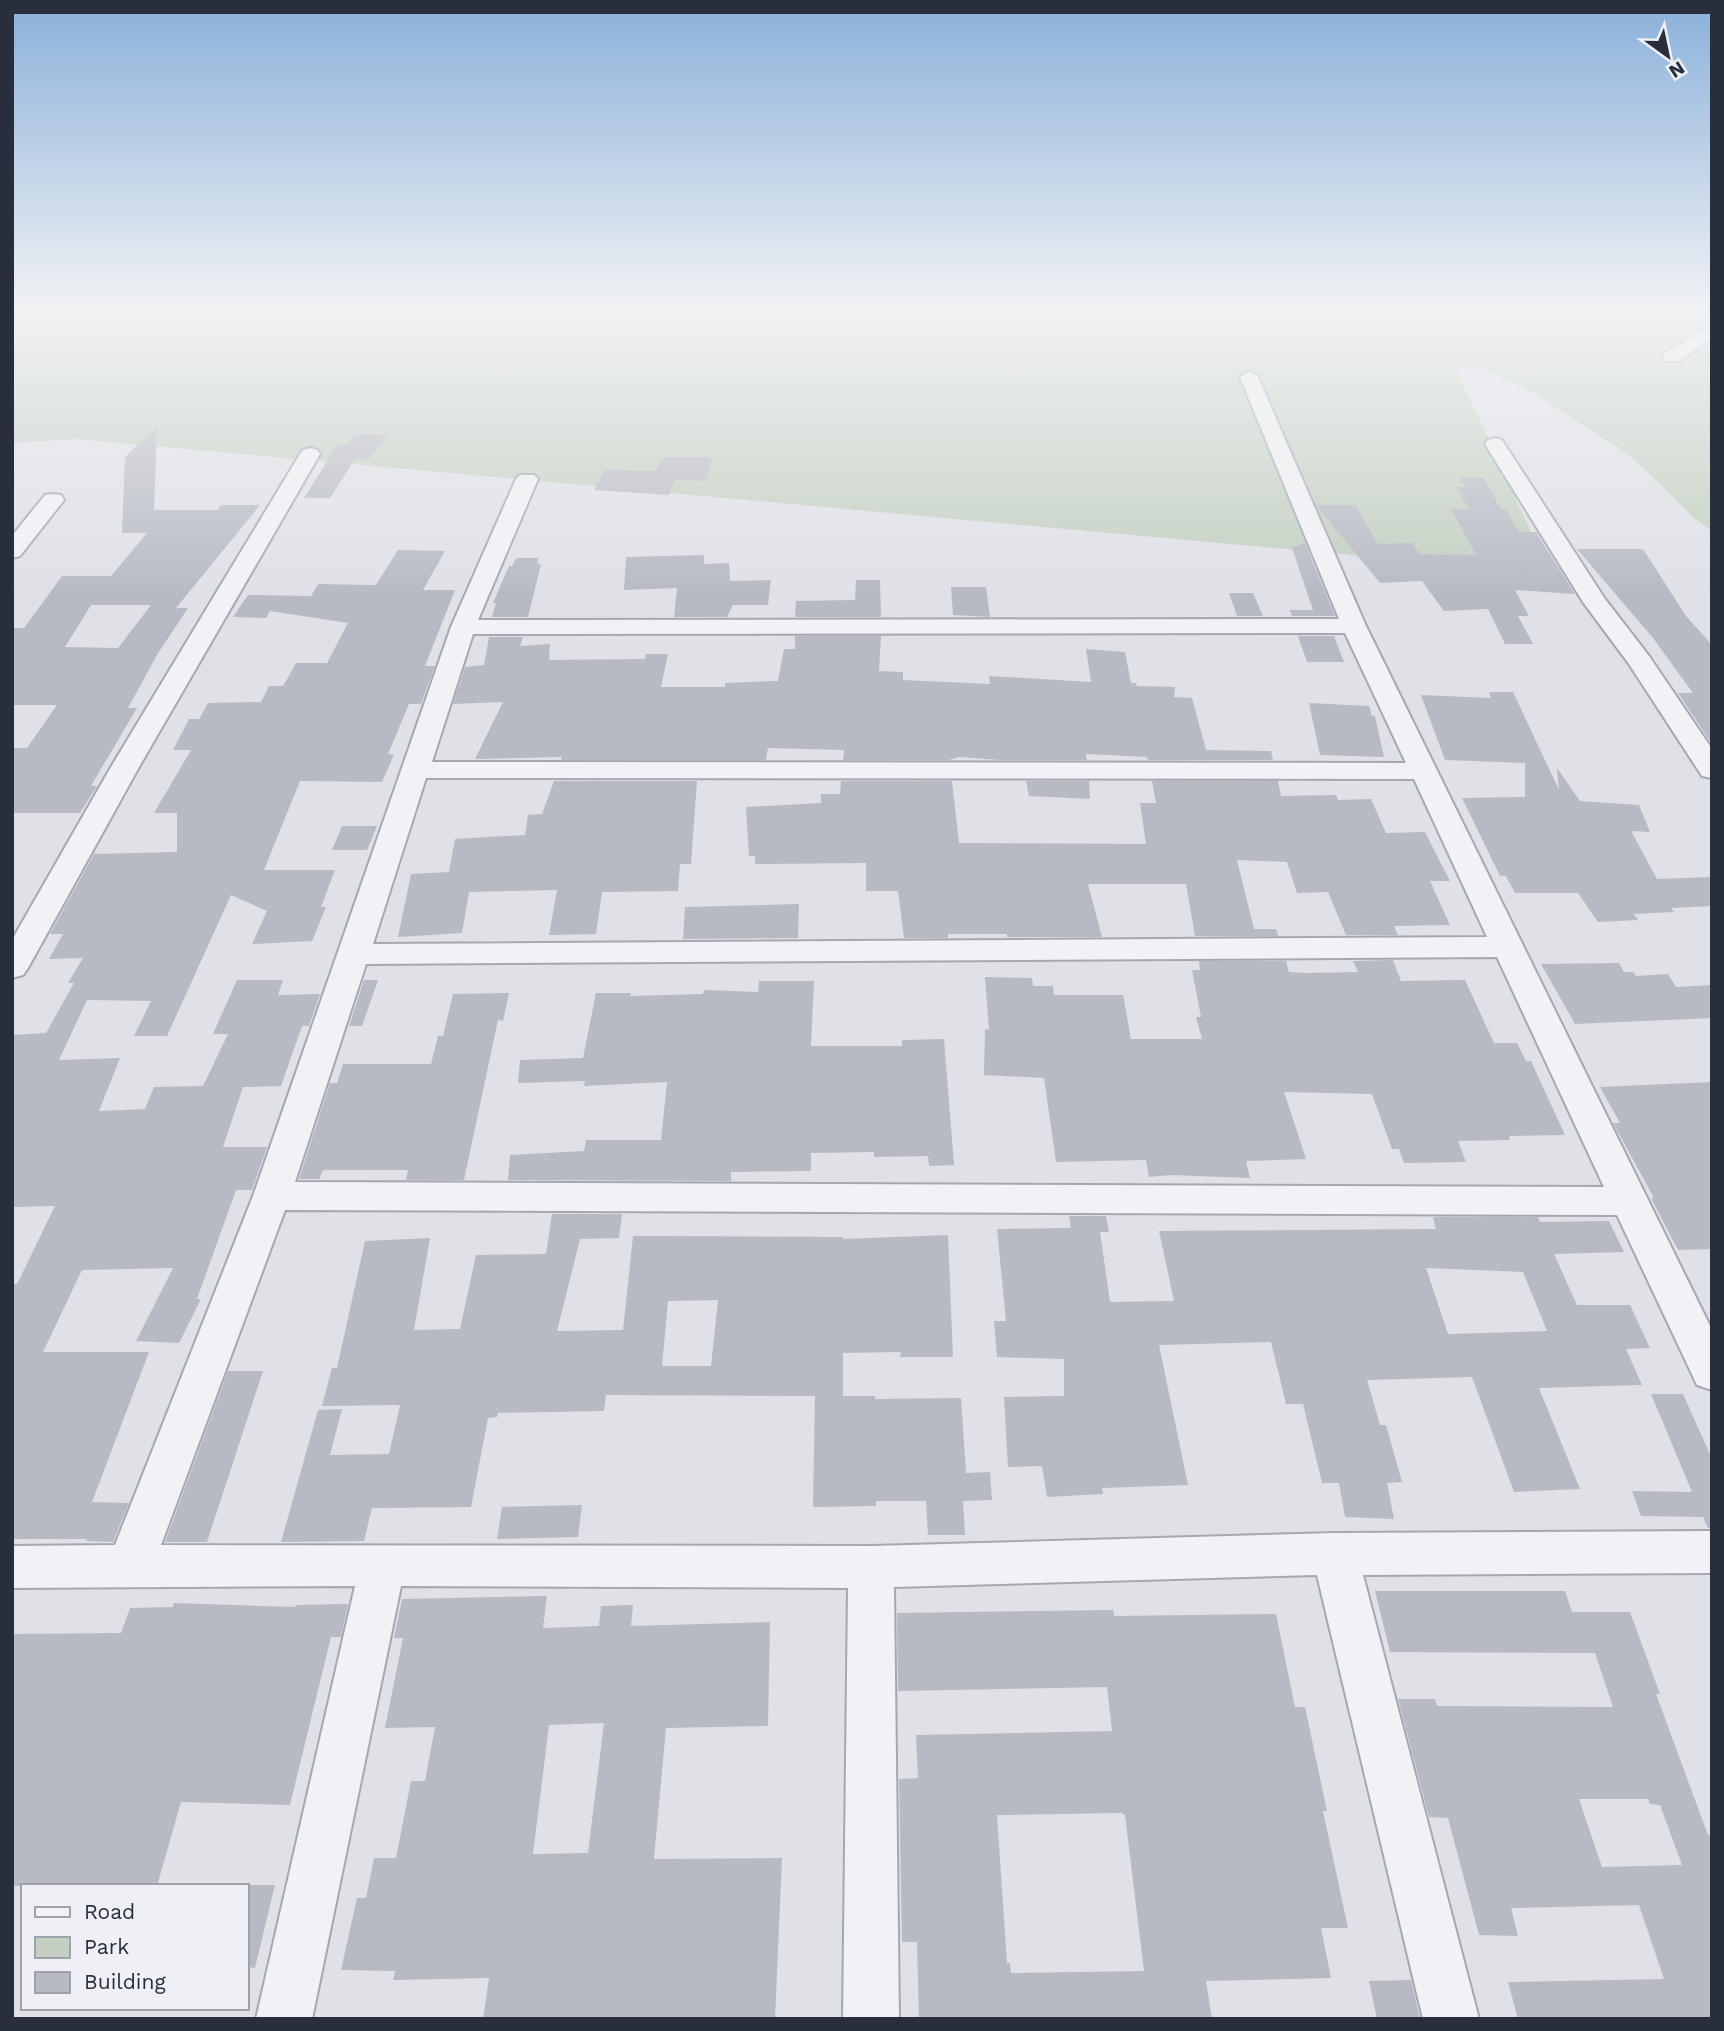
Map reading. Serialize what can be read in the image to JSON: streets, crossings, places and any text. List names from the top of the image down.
{
  "legend": ["Road", "Park", "Building"],
  "north": "bottom right"
}
